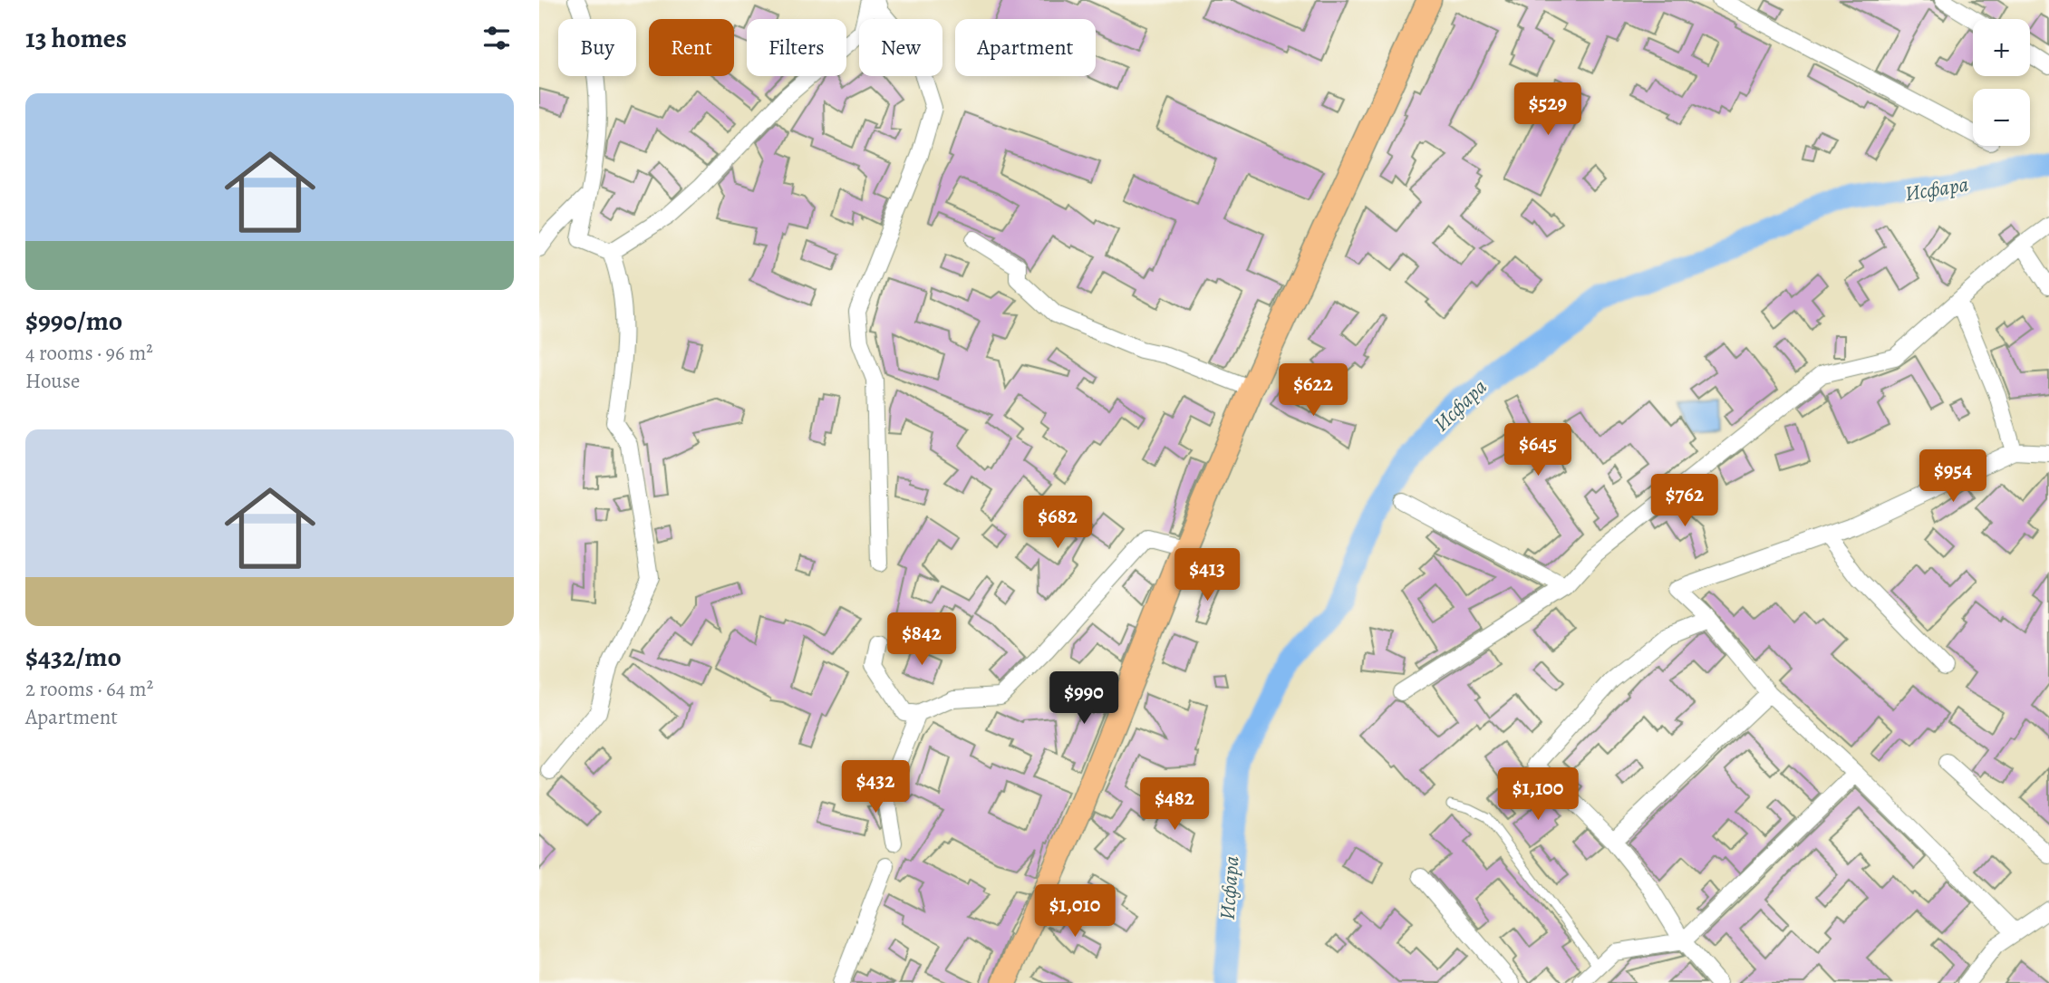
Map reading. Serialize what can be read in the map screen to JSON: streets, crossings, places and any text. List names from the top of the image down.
{
  "water": ["Исфара"],
  "page": {
    "heading": "13 homes",
    "map_buttons": ["+", "−"],
    "chip": [
      "Buy",
      "Rent",
      "Filters",
      "New",
      "Apartment"
    ],
    "list": [
      {
        "name": "$990/mo",
        "note": "4 rooms · 96 m² · House"
      },
      {
        "name": "$432/mo",
        "note": "2 rooms · 64 m² · Apartment"
      }
    ],
    "price": [
      "$529",
      "$622",
      "$645",
      "$954",
      "$762",
      "$682",
      "$413",
      "$842",
      "$990",
      "$432",
      "$1,100",
      "$482",
      "$1,010"
    ]
  }
}
